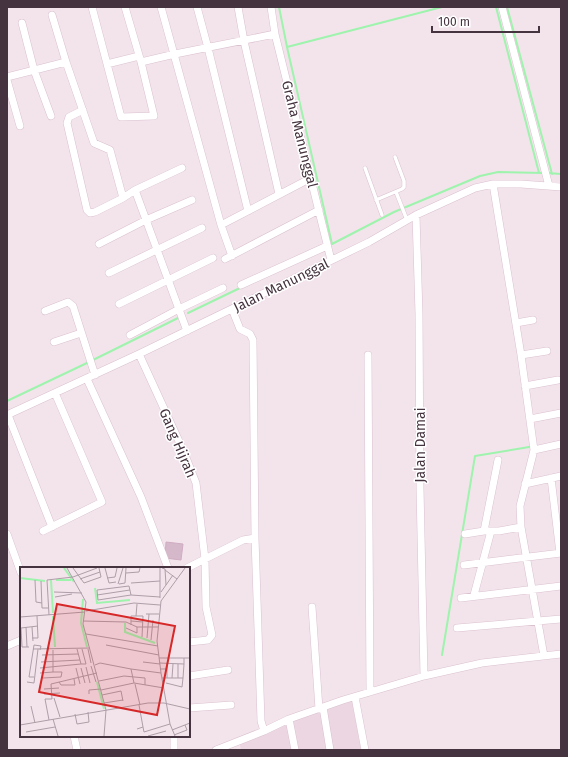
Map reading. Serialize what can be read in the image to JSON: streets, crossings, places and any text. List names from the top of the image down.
{
  "streets": {
    "street": [
      "Graha Manunggal",
      "Jalan Manunggal",
      "Gang Hijrah",
      "Jalan Damai"
    ]
  },
  "crossings": [
    ["Graha Manunggal", "Jalan Manunggal"],
    ["Jalan Manunggal", "Gang Hijrah"],
    ["Jalan Manunggal", "Jalan Damai"]
  ],
  "scale_bar": "100 m"
}
